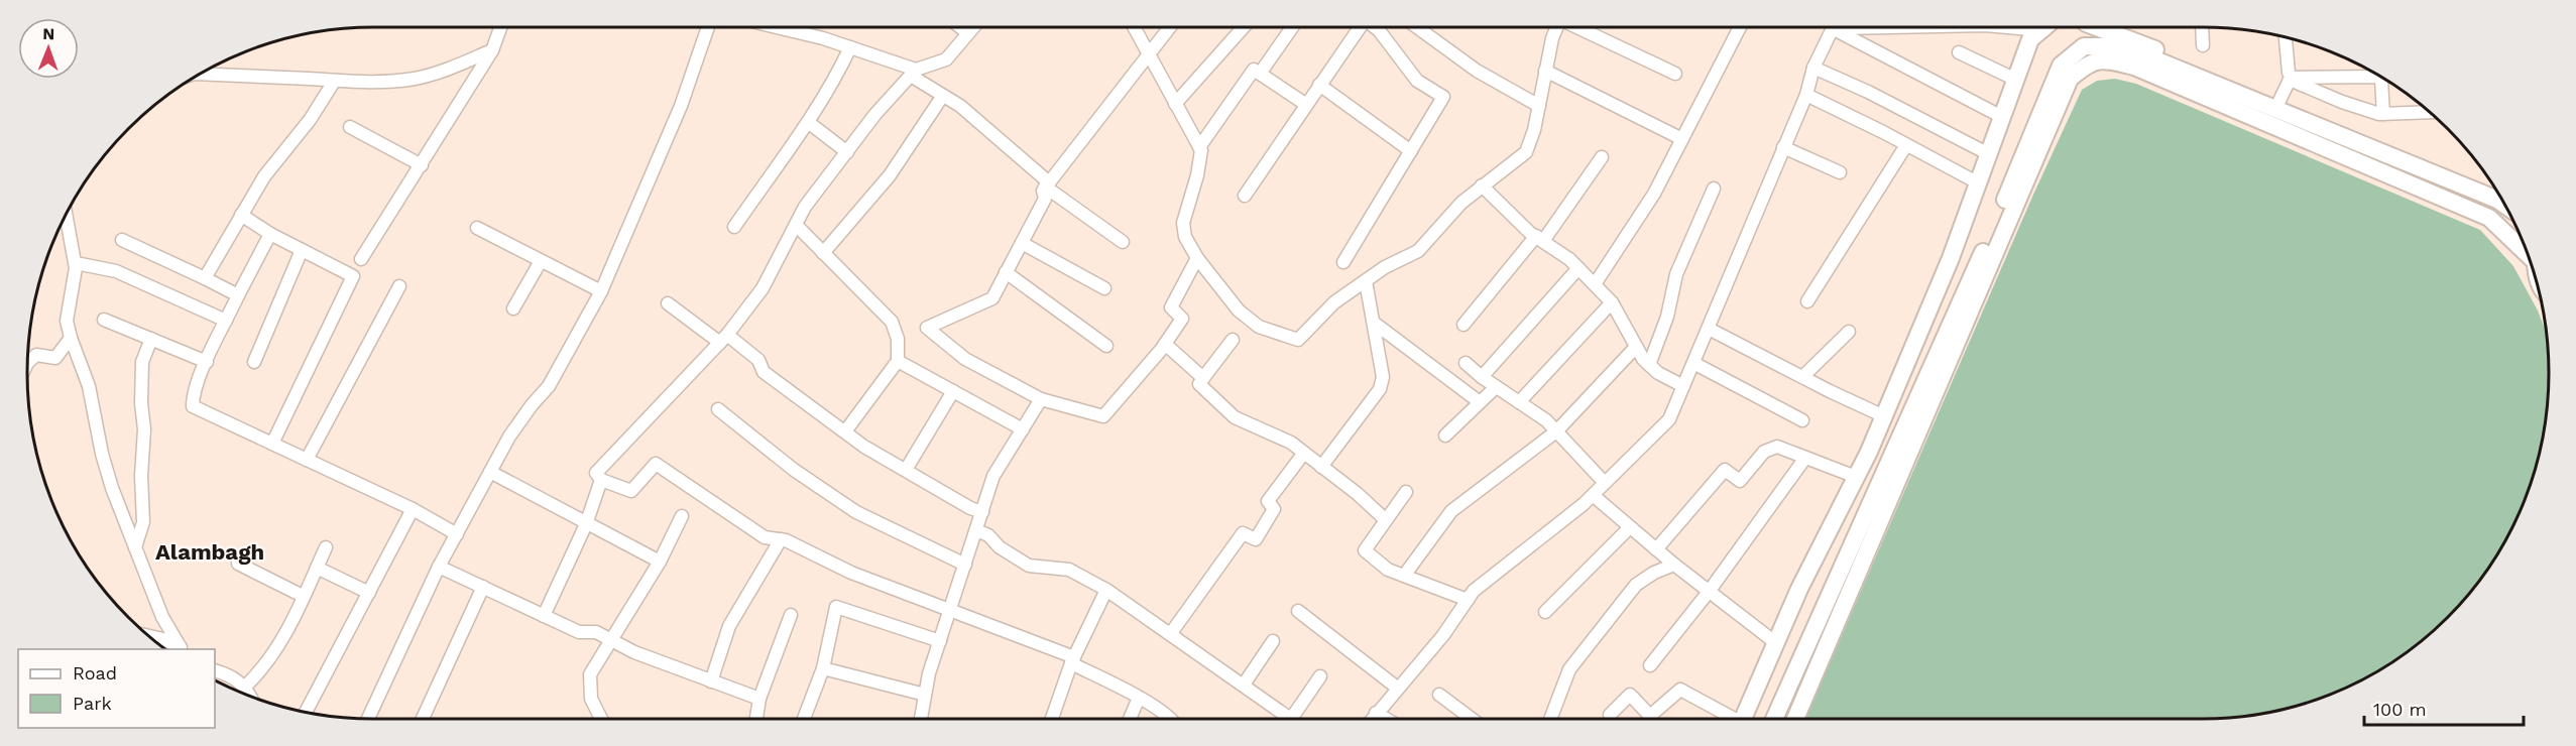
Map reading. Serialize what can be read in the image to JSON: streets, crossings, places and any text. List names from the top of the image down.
{
  "districts": ["Alambagh"],
  "legend": ["Road", "Park"],
  "scale_bar": "100 m",
  "north": "top"
}
